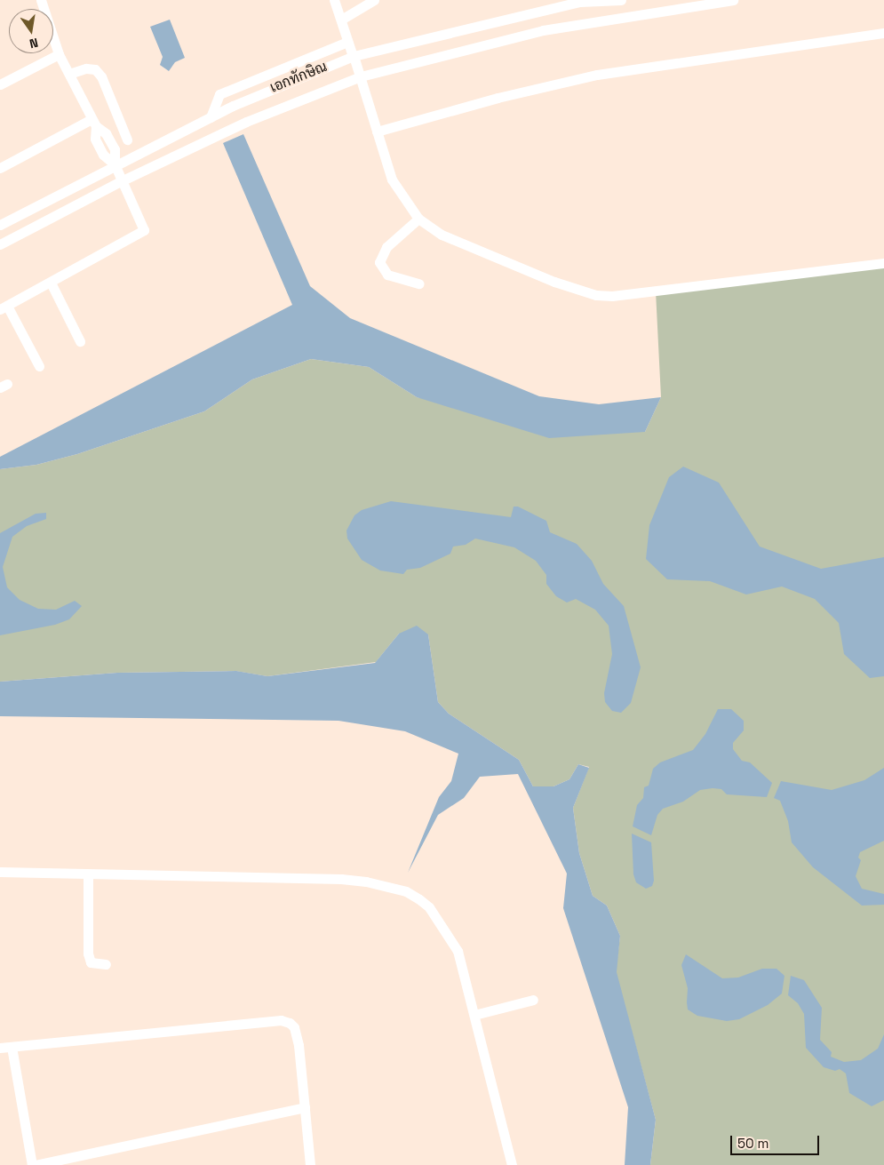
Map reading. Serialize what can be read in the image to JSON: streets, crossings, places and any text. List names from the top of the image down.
{
  "streets": {
    "street": ["เอกทักษิณ"]
  },
  "scale_bar": "50 m",
  "north": "bottom"
}
